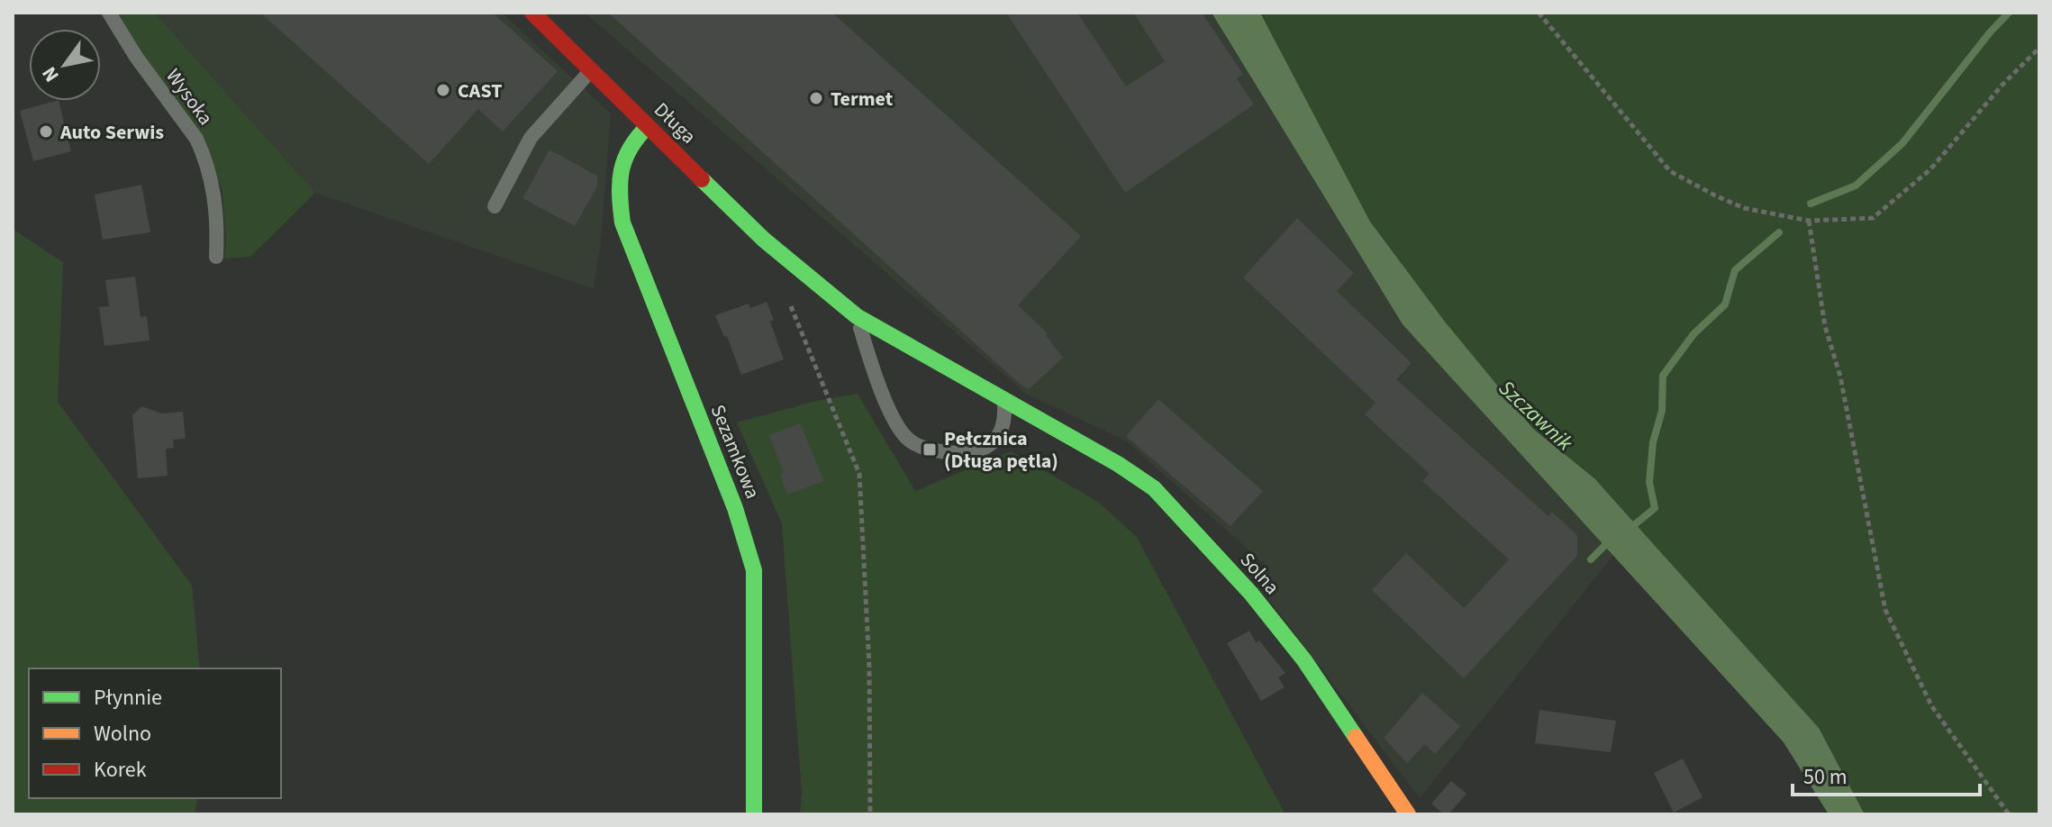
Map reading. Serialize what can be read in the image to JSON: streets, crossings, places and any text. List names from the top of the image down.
{
  "streets": {
    "street": ["Długa", "Sezamkowa", "Solna"],
    "lane": ["Wysoka"]
  },
  "crossings": [
    ["Długa", "Sezamkowa"],
    ["Długa", "Solna"]
  ],
  "water": ["Szczawnik"],
  "places": {
    "other": ["CAST", "Termet", "Auto Serwis"],
    "transit": ["Pełcznica (Długa pętla)"]
  },
  "legend": ["Płynnie", "Wolno", "Korek"],
  "scale_bar": "50 m",
  "north": "bottom left"
}
